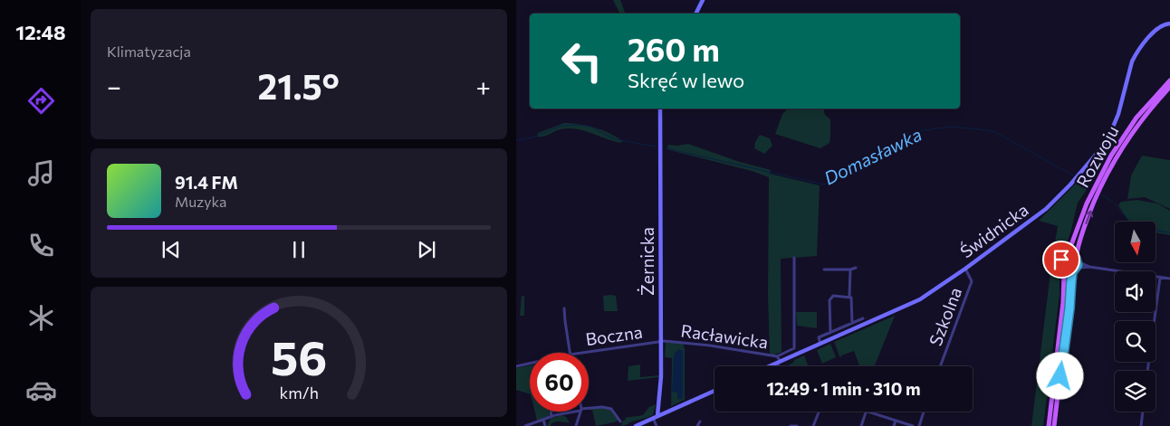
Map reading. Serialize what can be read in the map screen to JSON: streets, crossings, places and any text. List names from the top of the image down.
{
  "streets": {
    "main road": ["Rozwoju"],
    "street": [
      "Świdnicka",
      "Żernicka",
      "Szkolna",
      "Boczna",
      "Racławicka"
    ]
  },
  "crossings": [
    ["Świdnicka", "Szkolna"],
    ["Świdnicka", "Racławicka"],
    ["Żernicka", "Boczna"],
    ["Żernicka", "Racławicka"],
    ["Boczna", "Racławicka"]
  ],
  "water": ["Domasławka"],
  "north": "bottom",
  "page": {
    "tabs": "12:48",
    "tile": "Klimatyzacja",
    "turn": ["260 m", "Skręć w lewo"],
    "heat": ["−", "21.5°", "+"],
    "song": ["91.4 FM", "Muzyka"],
    "limit": "60",
    "trip": "12:49 · 1 min · 310 m",
    "gauge": ["56", "km/h"]
  }
}
